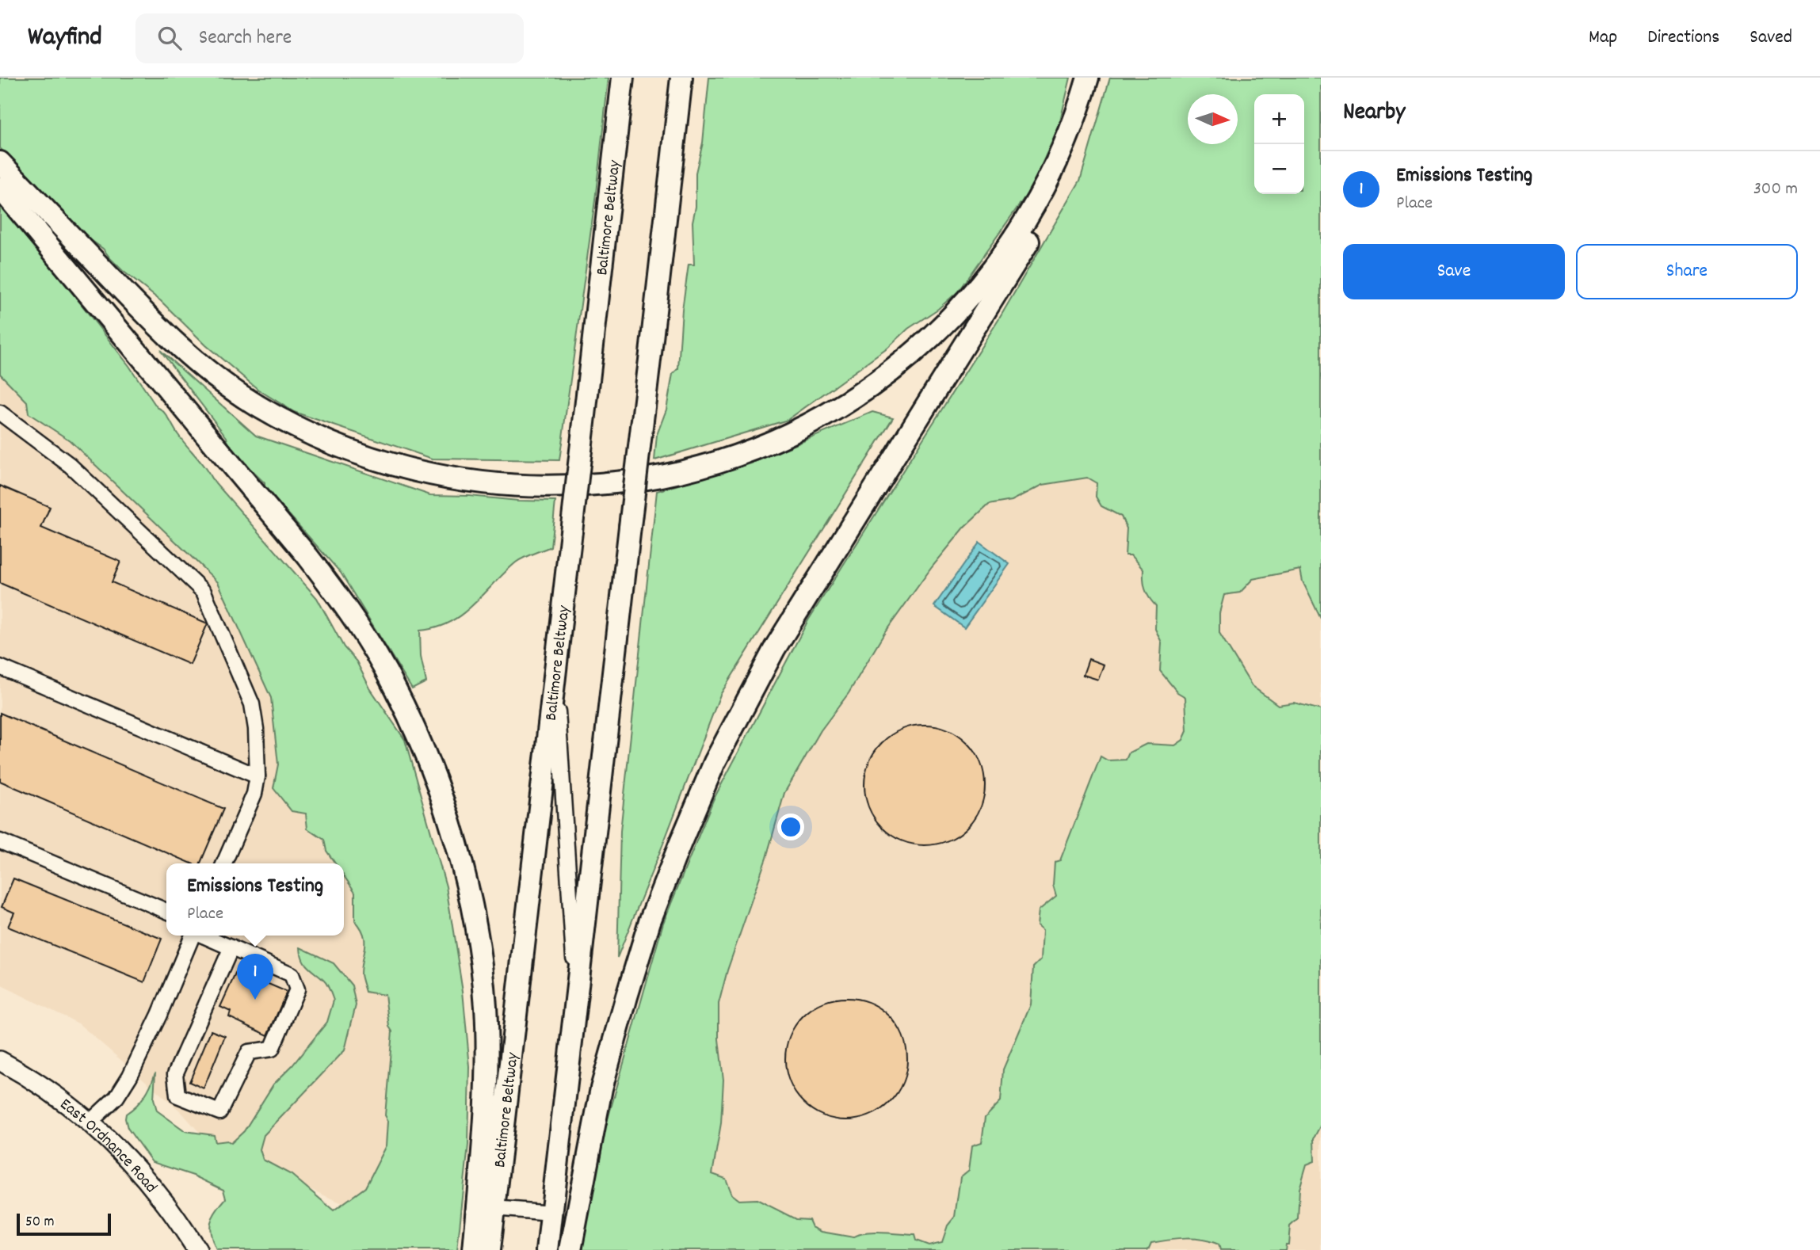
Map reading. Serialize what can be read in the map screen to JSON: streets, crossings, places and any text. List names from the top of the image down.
{
  "streets": {
    "highway": ["Baltimore Beltway"],
    "main road": ["East Ordnance Road"]
  },
  "scale_bar": "50 m",
  "north": "right",
  "page": {
    "header": "Wayfind",
    "search": "Search here",
    "nav": ["Map", "Directions", "Saved"],
    "heading": "Nearby",
    "map_buttons": ["+", "−"],
    "list": [
      {
        "mark": "1",
        "name": "Emissions Testing",
        "note": "Place",
        "value": "300 m"
      }
    ],
    "buttons": ["Save", "Share"],
    "popup": ["Emissions Testing", "Place"],
    "pins": "1",
    "scale": "50 m"
  }
}
